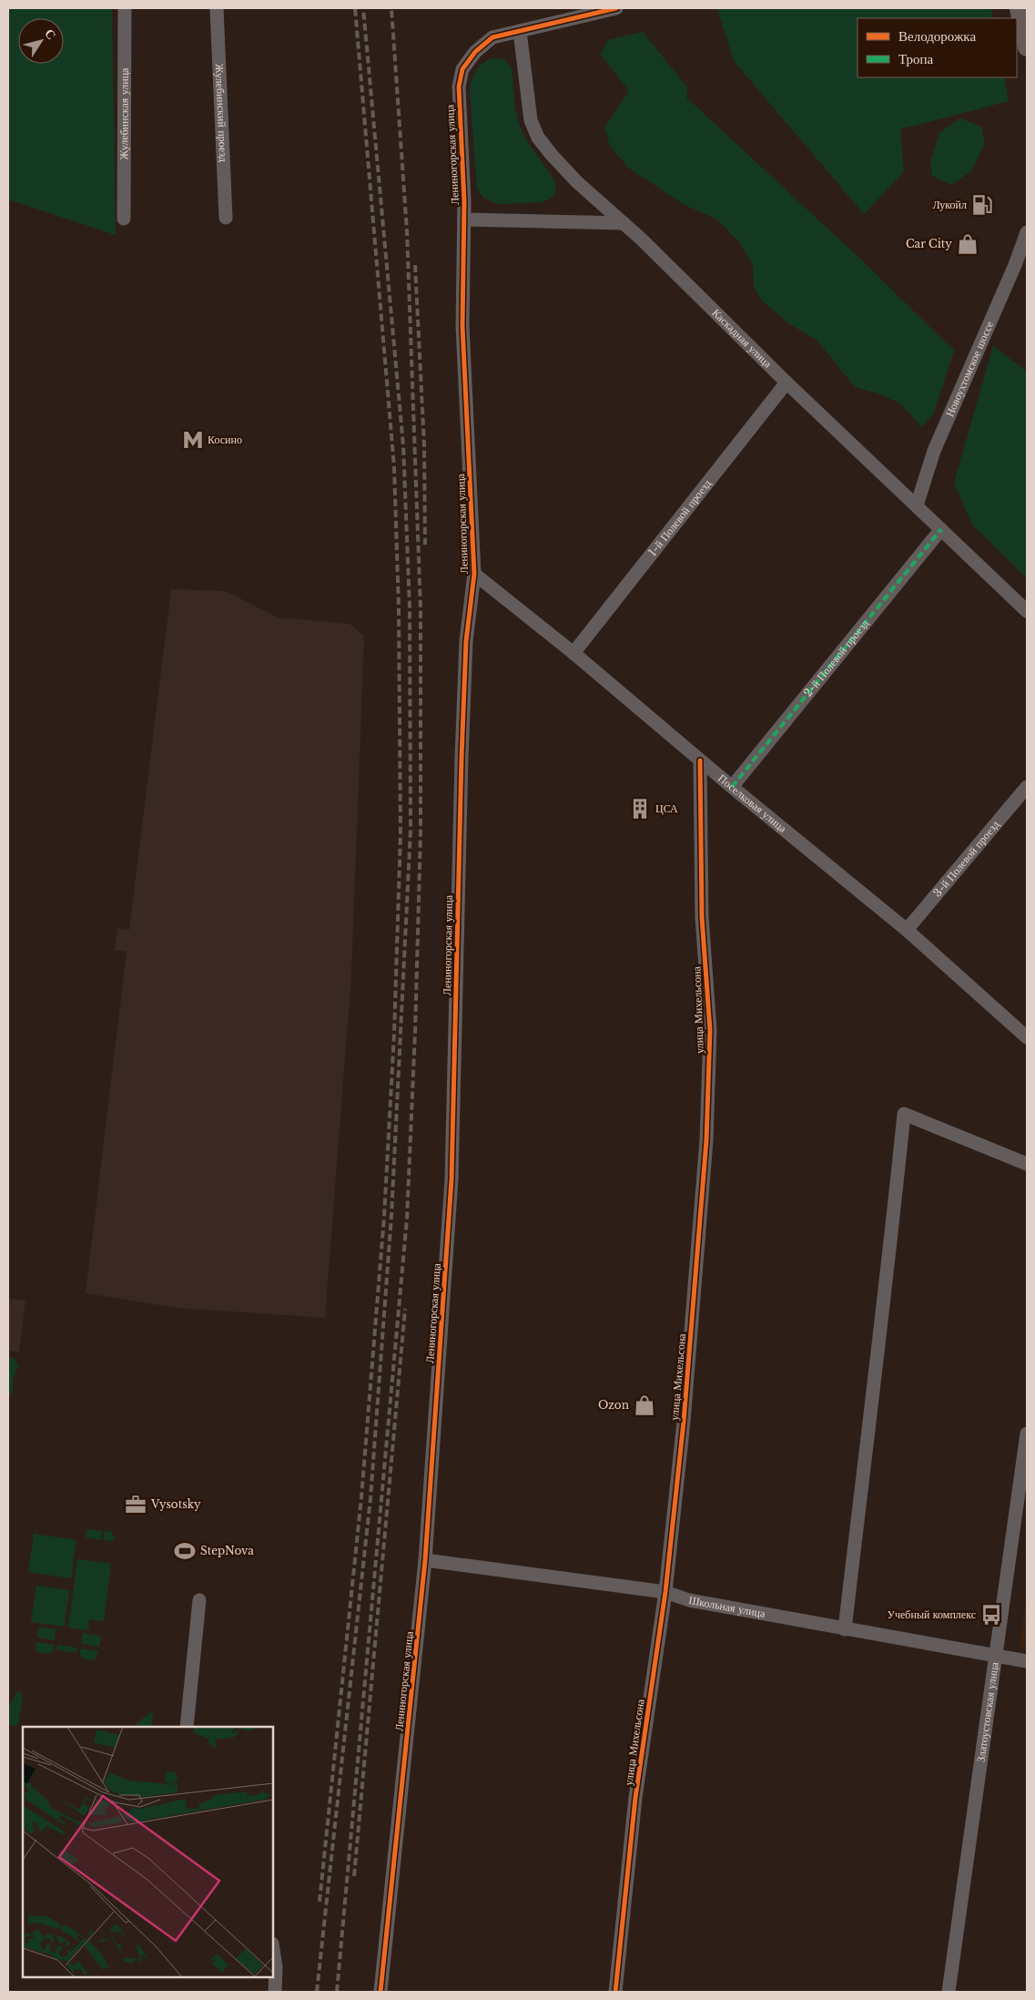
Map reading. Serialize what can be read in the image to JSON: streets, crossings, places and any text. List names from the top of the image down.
{
  "streets": {
    "street": [
      "Жулебинская улица",
      "Жулебинский проезд",
      "Лениногорская улица",
      "Каскадная улица",
      "Новоухтомское шоссе",
      "1-й Полевой проезд",
      "2-й Полевой проезд",
      "Поселковая улица",
      "3-й Полевой проезд",
      "улица Михельсона",
      "Школьная улица",
      "Златоустовская улица"
    ]
  },
  "crossings": [
    ["Лениногорская улица", "Каскадная улица"],
    ["Лениногорская улица", "Поселковая улица"],
    ["Лениногорская улица", "Школьная улица"],
    ["Каскадная улица", "Новоухтомское шоссе"],
    ["Каскадная улица", "1-й Полевой проезд"],
    ["Каскадная улица", "2-й Полевой проезд"],
    ["1-й Полевой проезд", "Поселковая улица"],
    ["2-й Полевой проезд", "Поселковая улица"],
    ["Поселковая улица", "3-й Полевой проезд"],
    ["Поселковая улица", "улица Михельсона"],
    ["улица Михельсона", "Школьная улица"],
    ["Школьная улица", "Златоустовская улица"]
  ],
  "places": {
    "fuel station": ["Лукойл"],
    "shop": ["Car City", "Ozon"],
    "metro station": ["Косино"],
    "building": ["ЦСА"],
    "office": ["Vysotsky"],
    "sports": ["StepNova"],
    "bus stop": ["Учебный комплекс"]
  },
  "legend": ["Велодорожка", "Тропа"],
  "north": "top right"
}
